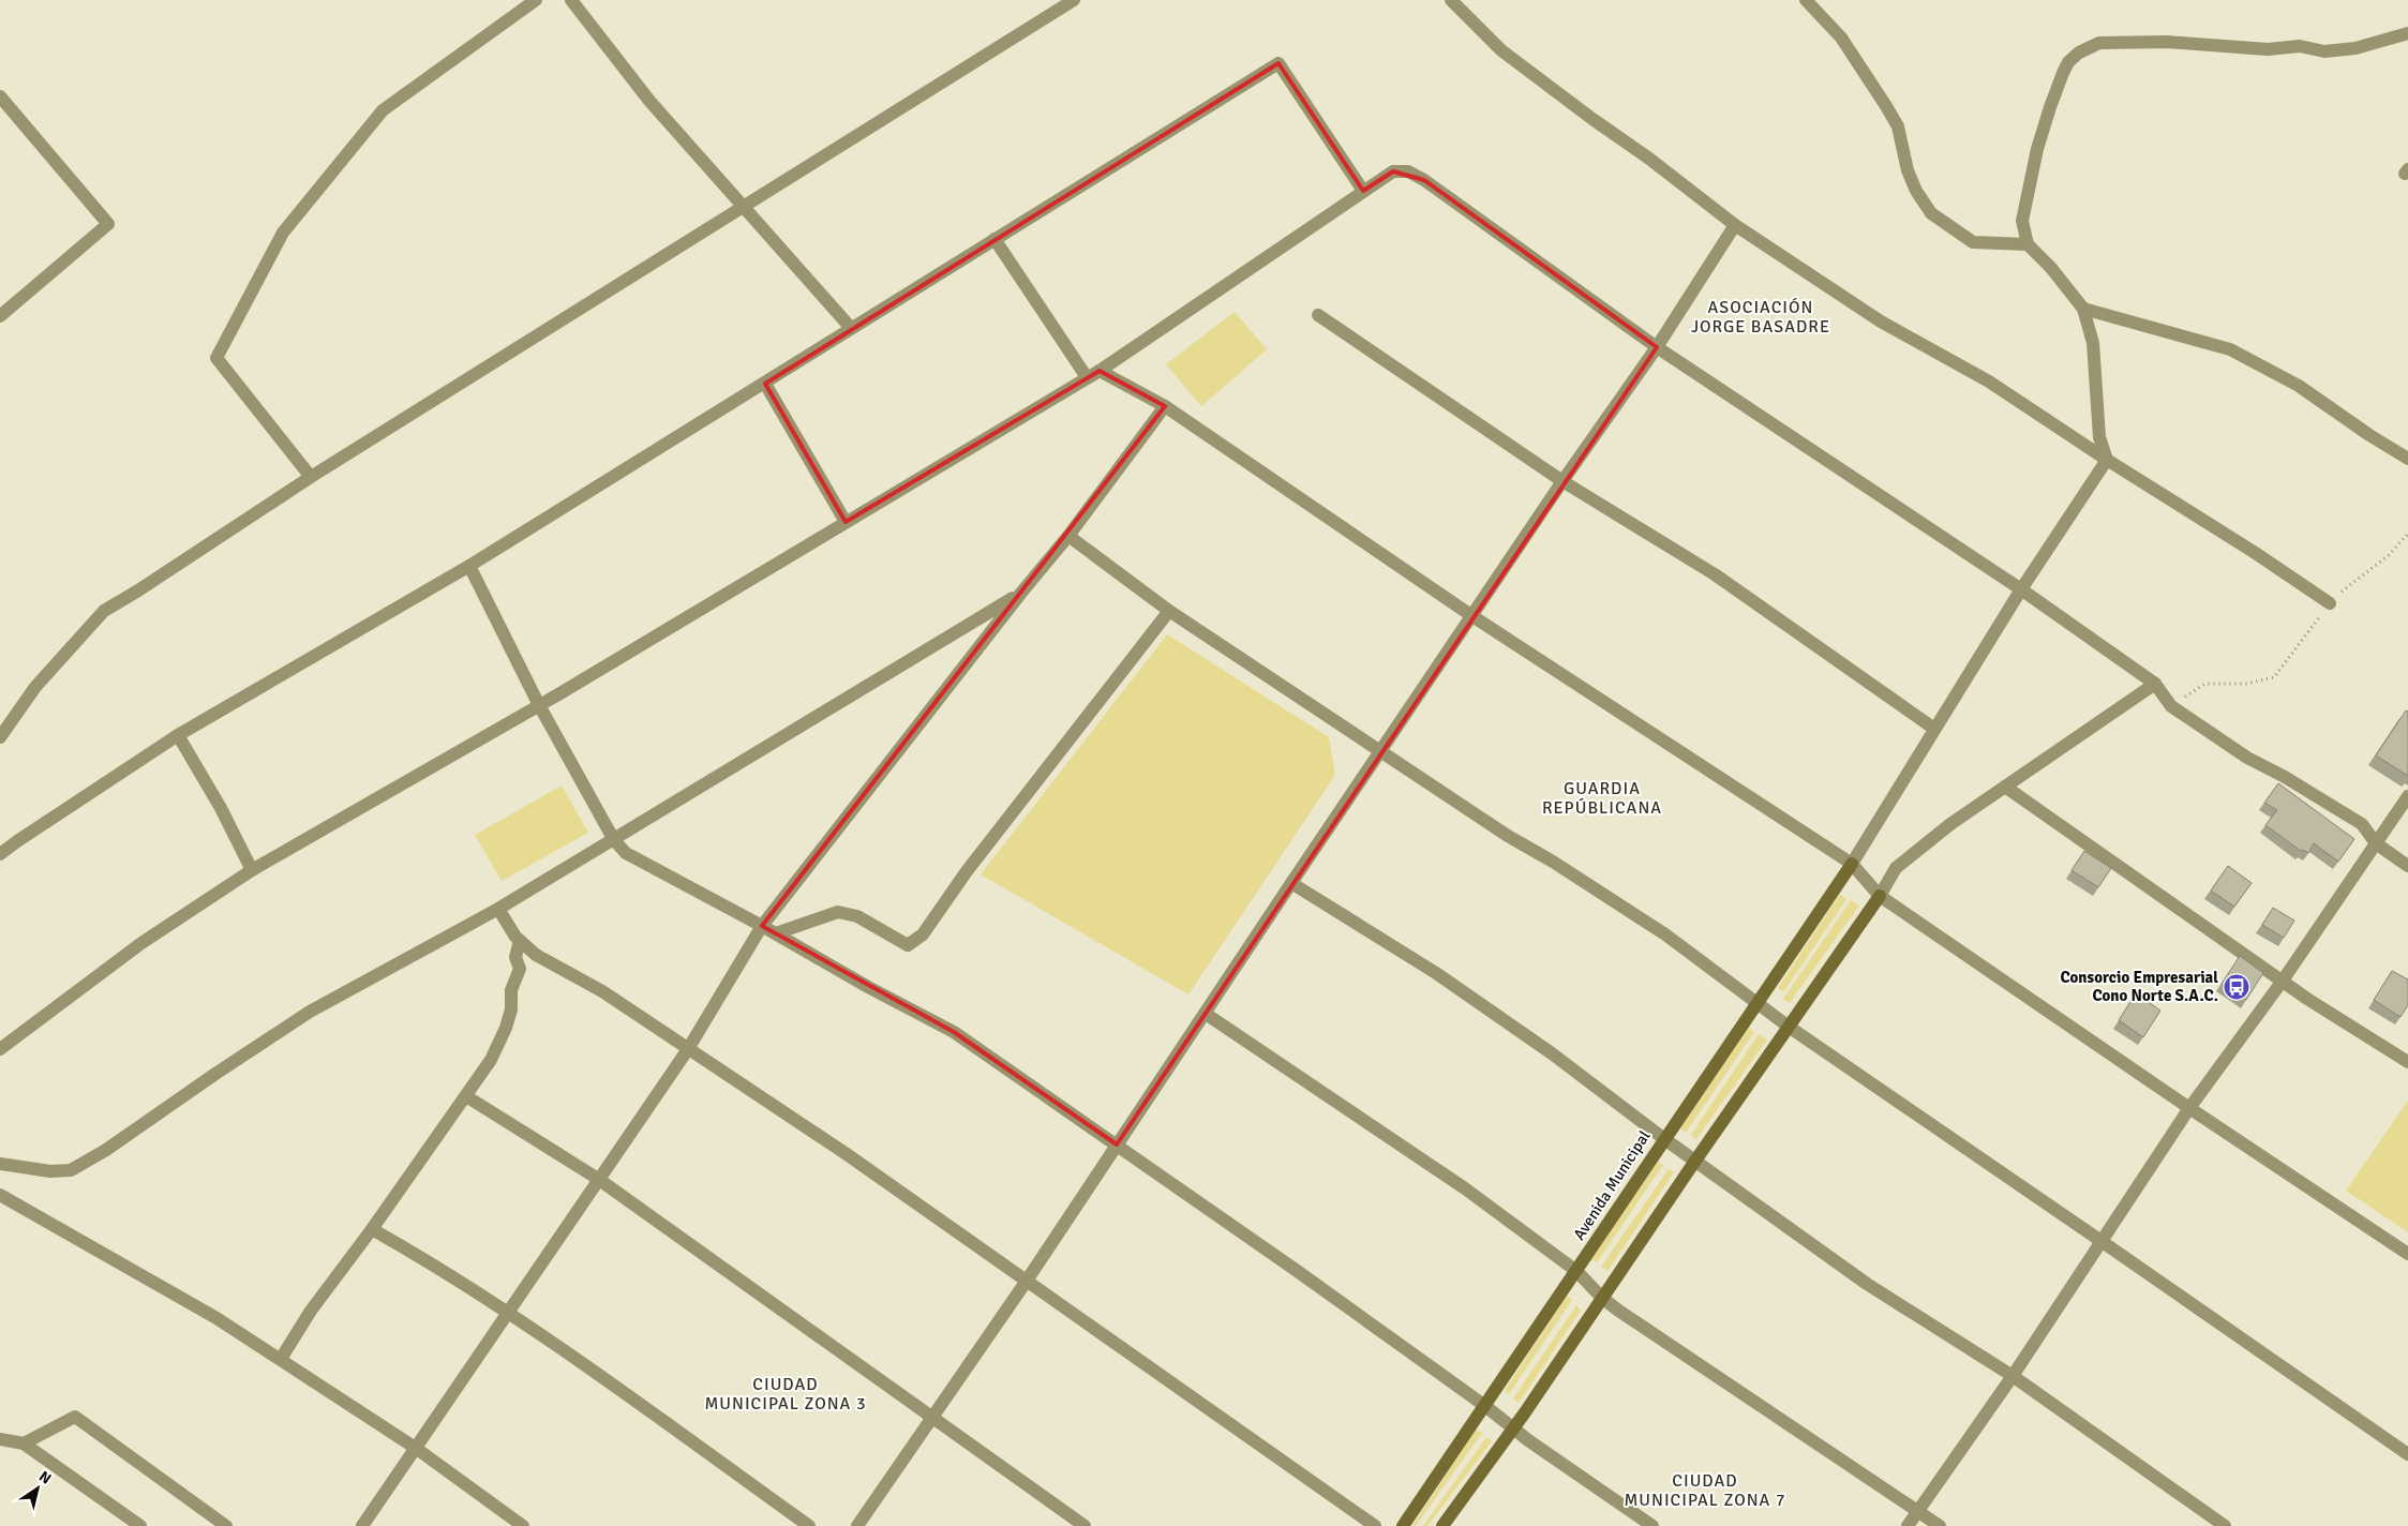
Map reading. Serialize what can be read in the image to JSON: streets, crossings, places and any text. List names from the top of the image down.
{
  "streets": {
    "street": ["Avenida Municipal"]
  },
  "districts": [
    "ASOCIACIÓN JORGE BASADRE",
    "GUARDIA REPÚBLICANA",
    "CIUDAD MUNICIPAL ZONA 3",
    "CIUDAD MUNICIPAL ZONA 7"
  ],
  "places": {
    "bus stop": ["Consorcio Empresarial Cono Norte S.A.C."]
  },
  "north": "top right"
}
